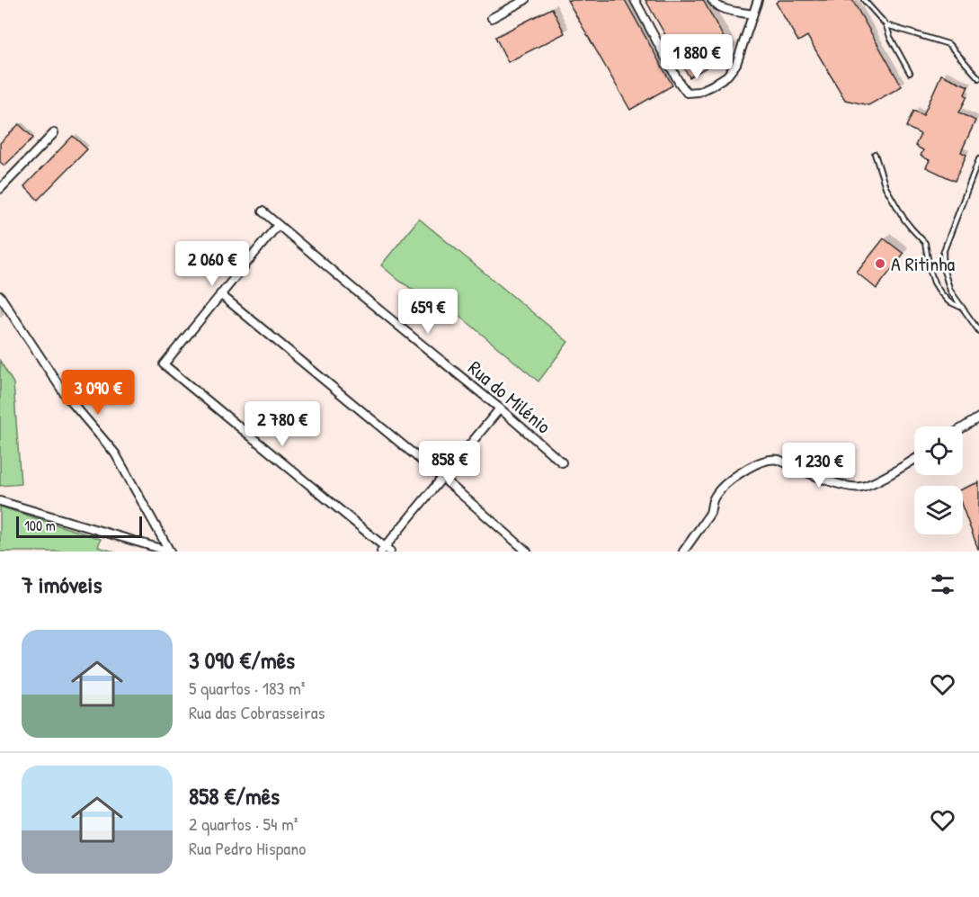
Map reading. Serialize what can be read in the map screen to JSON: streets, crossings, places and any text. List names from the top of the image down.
{
  "streets": {
    "street": ["Rua do Milénio"]
  },
  "places": ["A Ritinha"],
  "scale_bar": "100 m",
  "page": {
    "price": [
      "1 880 €",
      "2 060 €",
      "659 €",
      "3 090 €",
      "2 780 €",
      "858 €",
      "1 230 €"
    ],
    "scale": "100 m",
    "heading": "7 imóveis",
    "list": [
      {
        "name": "3 090 €/mês",
        "note": "5 quartos · 183 m² · Rua das Cobrasseiras"
      },
      {
        "name": "858 €/mês",
        "note": "2 quartos · 54 m² · Rua Pedro Hispano"
      }
    ]
  }
}
